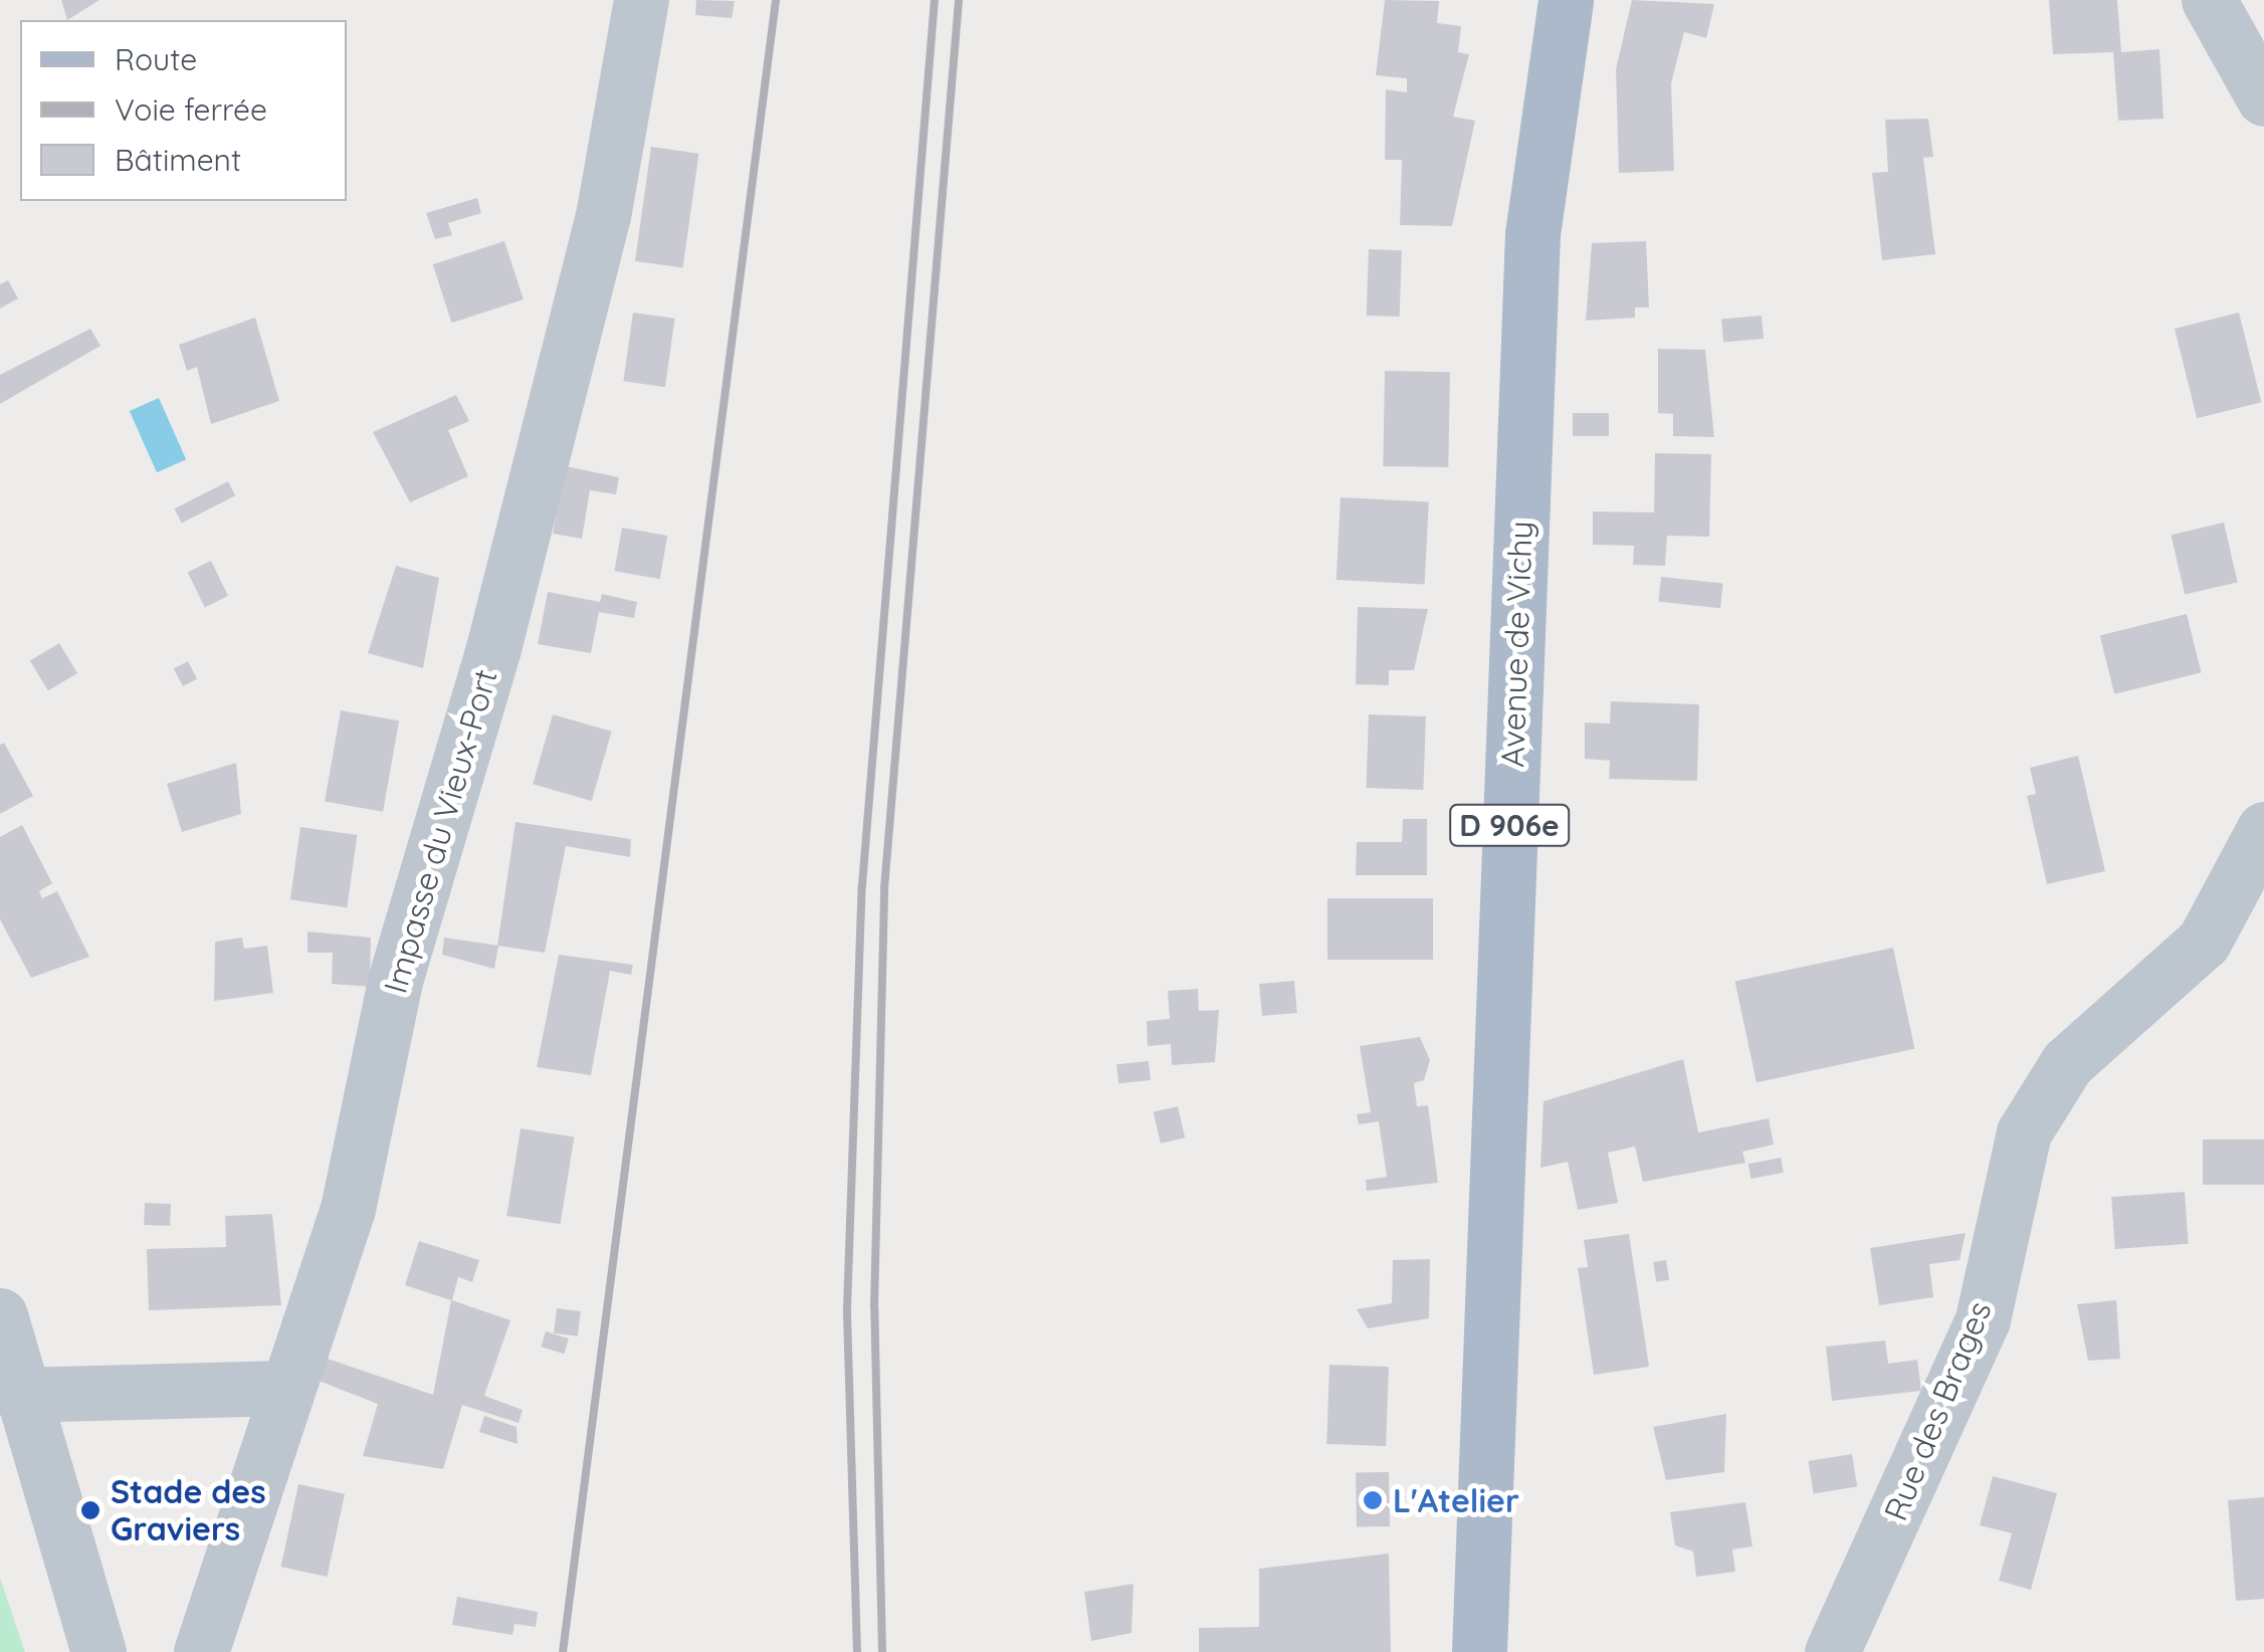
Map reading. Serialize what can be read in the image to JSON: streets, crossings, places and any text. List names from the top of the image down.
{
  "streets": {
    "main road": ["Avenue de Vichy", "D 906e"],
    "street": ["Impasse du Vieux-Port", "Rue des Brages"]
  },
  "places": ["L'Atelier", "Stade des Graviers"],
  "legend": ["Route", "Voie ferrée", "Bâtiment"]
}
